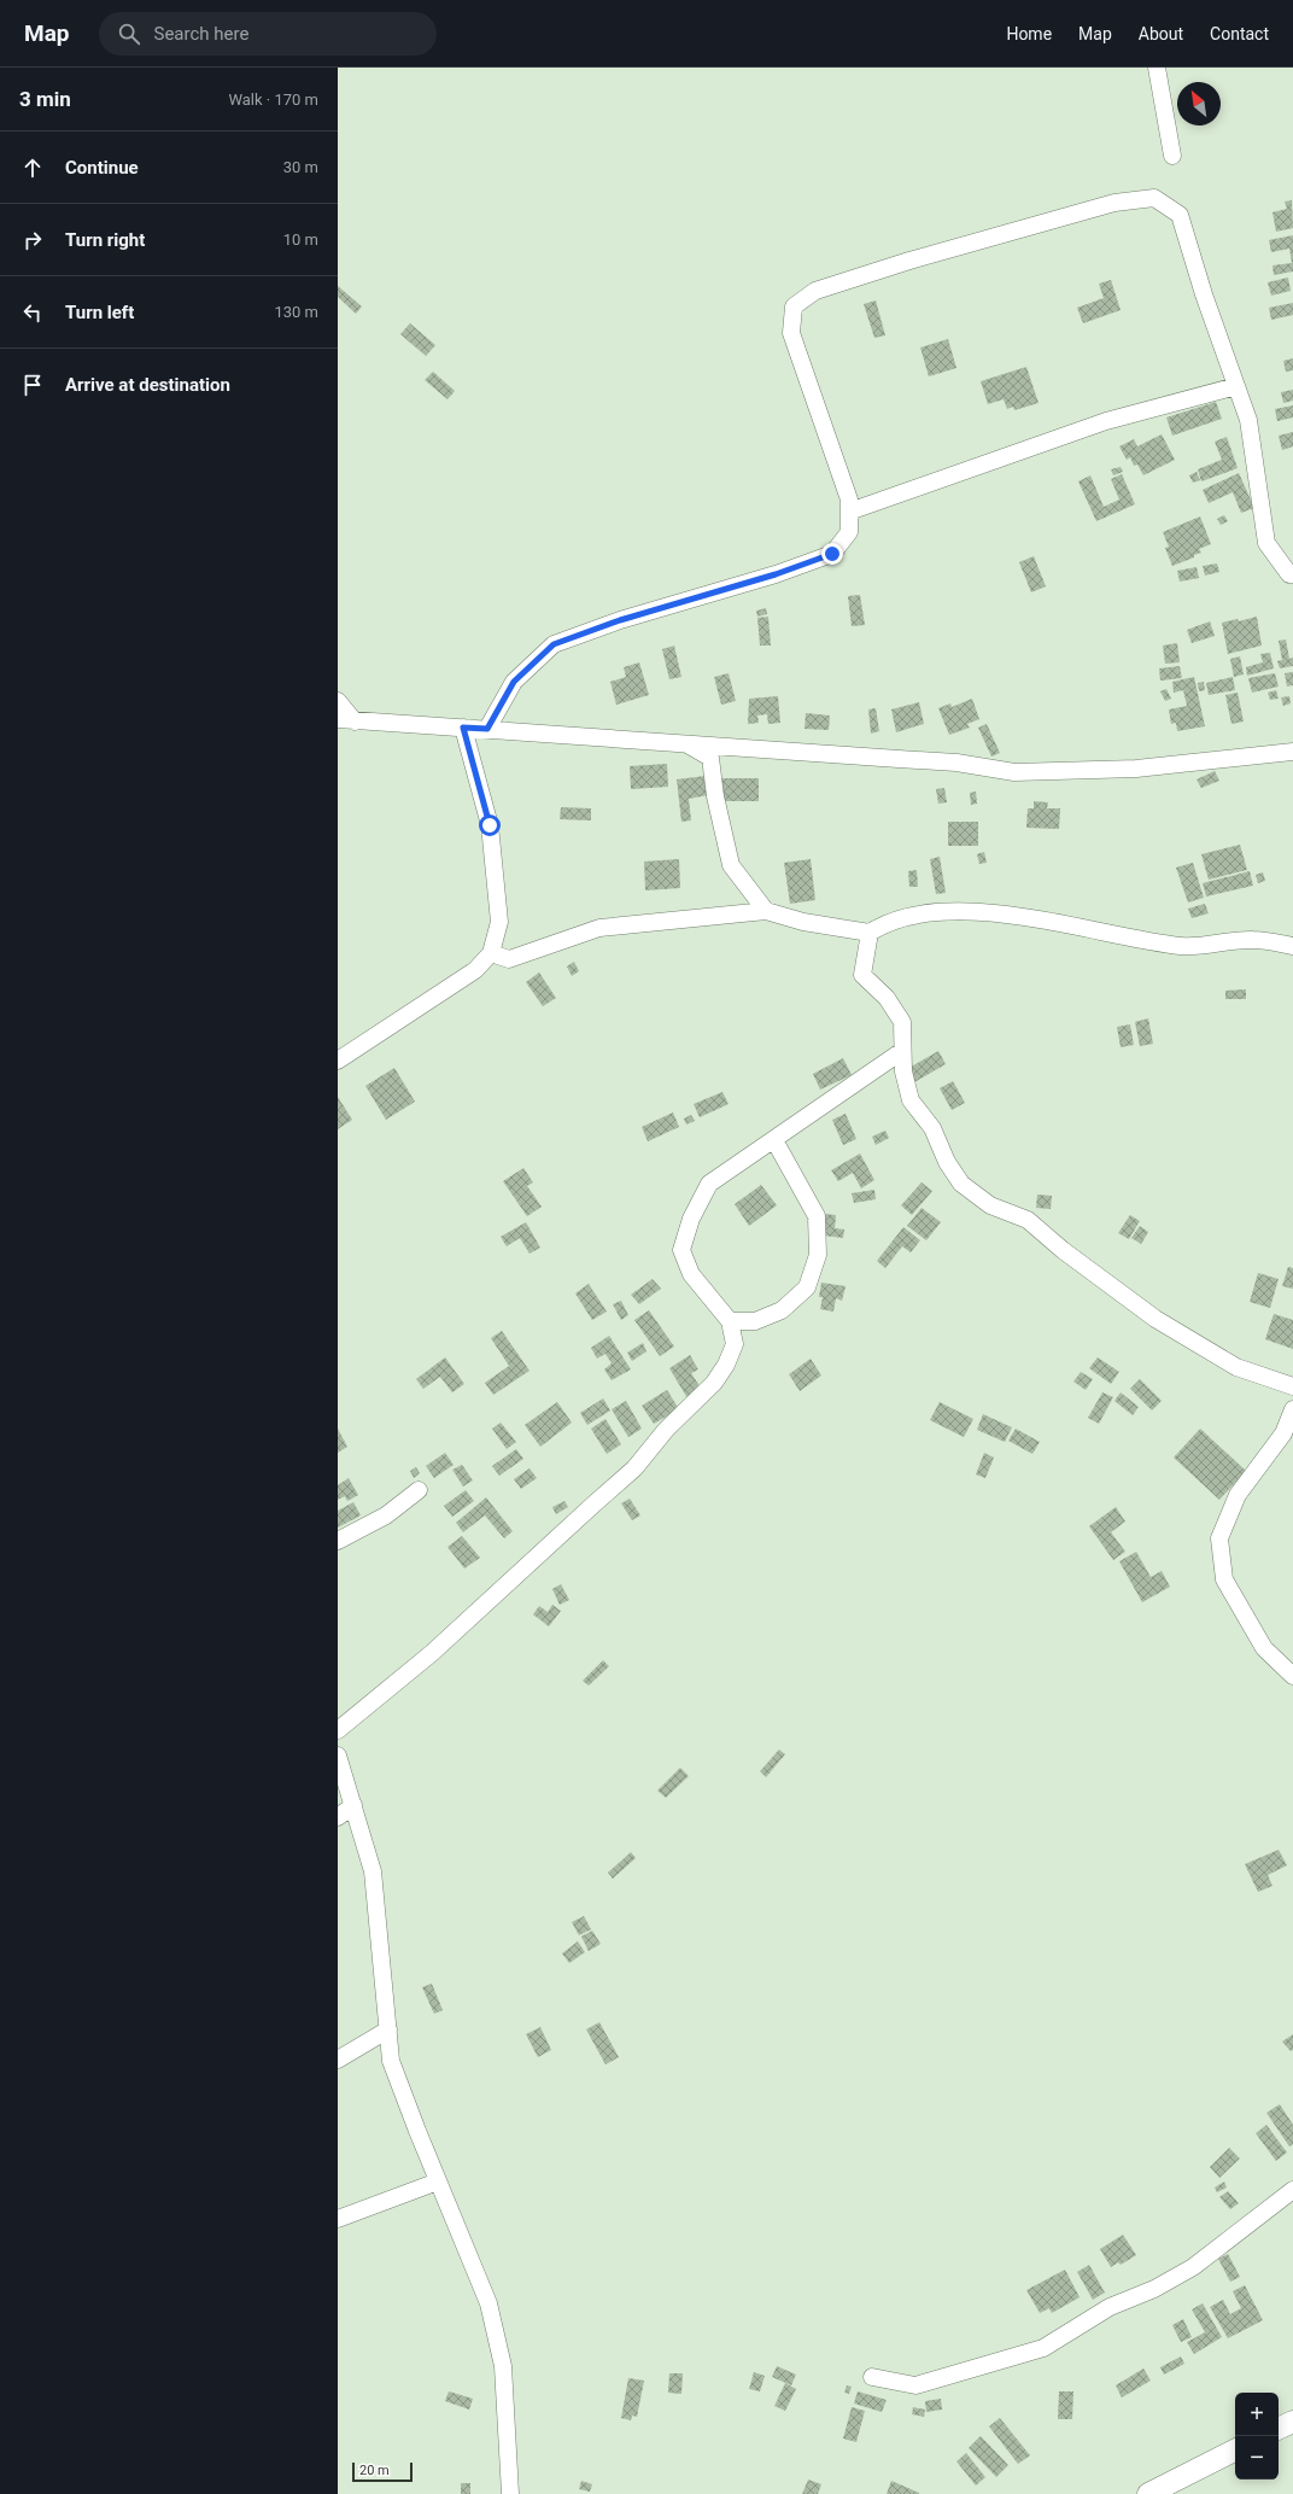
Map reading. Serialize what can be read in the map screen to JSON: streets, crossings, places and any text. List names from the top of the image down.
{
  "scale_bar": "20 m",
  "north": "top left",
  "page": {
    "header": "Map",
    "search": "Search here",
    "nav": [
      "Home",
      "Map",
      "About",
      "Contact"
    ],
    "heading": ["3 min", "Walk · 170 m"],
    "list": [
      ["Continue", "30 m"],
      ["Turn right", "10 m"],
      ["Turn left", "130 m"],
      "Arrive at destination"
    ],
    "map_buttons": ["+", "−"],
    "scale": "20 m"
  }
}
